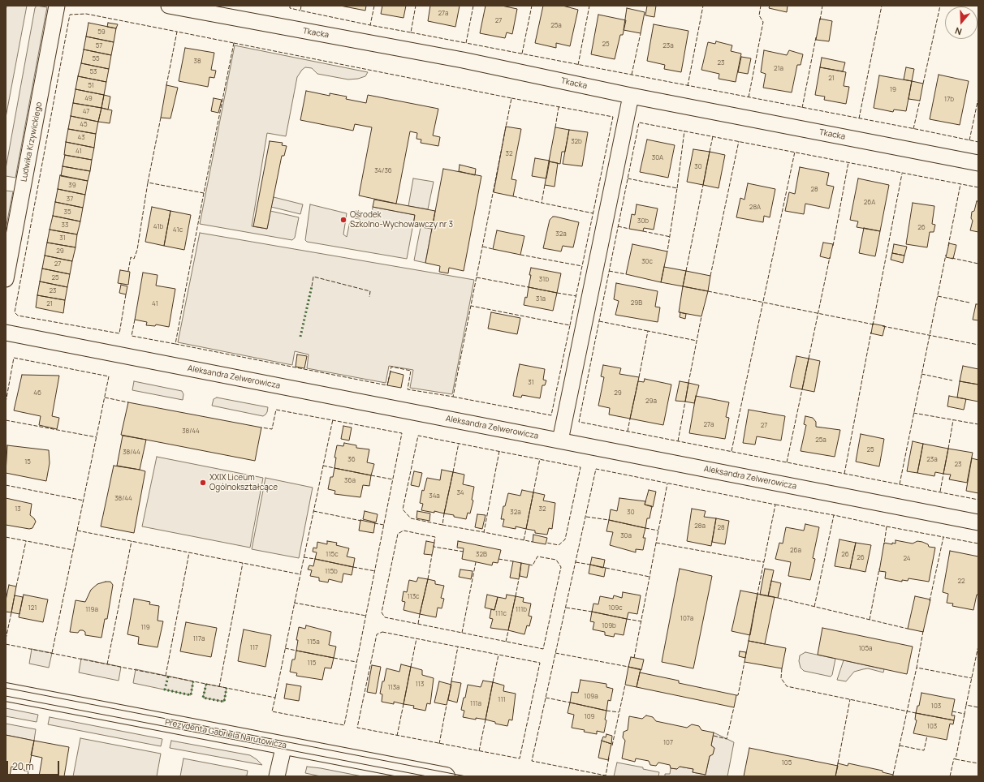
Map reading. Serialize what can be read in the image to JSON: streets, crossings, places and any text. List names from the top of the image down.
{
  "streets": {
    "street": [
      "Tkacka",
      "Ludwika Krzywickiego",
      "Aleksandra Zelwerowicza",
      "Prezydenta Gabriela Narutowicza"
    ]
  },
  "places": ["Ośrodek Szkolno-Wychowawczy nr 3", "XXIX Liceum Ogólnokształcące"],
  "house_numbers": [
    "27a",
    "27",
    "25a",
    "59",
    "25",
    "57",
    "23a",
    "55",
    "38",
    "23",
    "21a",
    "53",
    "21",
    "51",
    "19",
    "49",
    "17b",
    "47",
    "45",
    "43",
    "32b",
    "41",
    "32",
    "30A",
    "30",
    "34/36",
    "39",
    "28",
    "37",
    "26A",
    "28A",
    "35",
    "30b",
    "33",
    "41b",
    "26",
    "41c",
    "32a",
    "31",
    "29",
    "30c",
    "27",
    "25",
    "31b",
    "23",
    "31a",
    "29B",
    "21",
    "41",
    "31",
    "46",
    "29",
    "29a",
    "27a",
    "27",
    "38/44",
    "25a",
    "25",
    "38/44",
    "36",
    "23a",
    "15",
    "23",
    "36a",
    "34",
    "34a",
    "38/44",
    "13",
    "32",
    "32a",
    "30",
    "28a",
    "28",
    "30a",
    "26a",
    "115c",
    "32B",
    "26",
    "26",
    "24",
    "115b",
    "22",
    "113c",
    "121",
    "109c",
    "119a",
    "111b",
    "111c",
    "107a",
    "109b",
    "119",
    "117a",
    "115a",
    "117",
    "105a",
    "115",
    "113",
    "113a",
    "109a",
    "111",
    "111a",
    "103",
    "109",
    "103",
    "107",
    "105"
  ],
  "scale_bar": "20 m",
  "north": "bottom"
}
